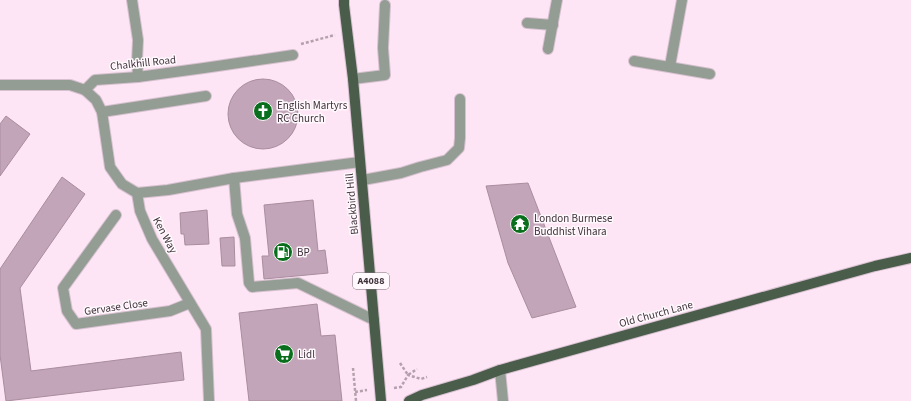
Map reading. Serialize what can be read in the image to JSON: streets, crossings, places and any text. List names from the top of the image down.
{
  "streets": {
    "main road": ["Blackbird Hill", "A4088", "Old Church Lane"],
    "street": ["Chalkhill Road", "Ken Way", "Gervase Close"]
  },
  "crossings": [
    ["Ken Way", "Gervase Close"]
  ],
  "places": {
    "church": ["English Martyrs RC Church"],
    "temple": ["London Burmese Buddhist Vihara"],
    "fuel station": ["BP"],
    "supermarket": ["Lidl"]
  }
}
